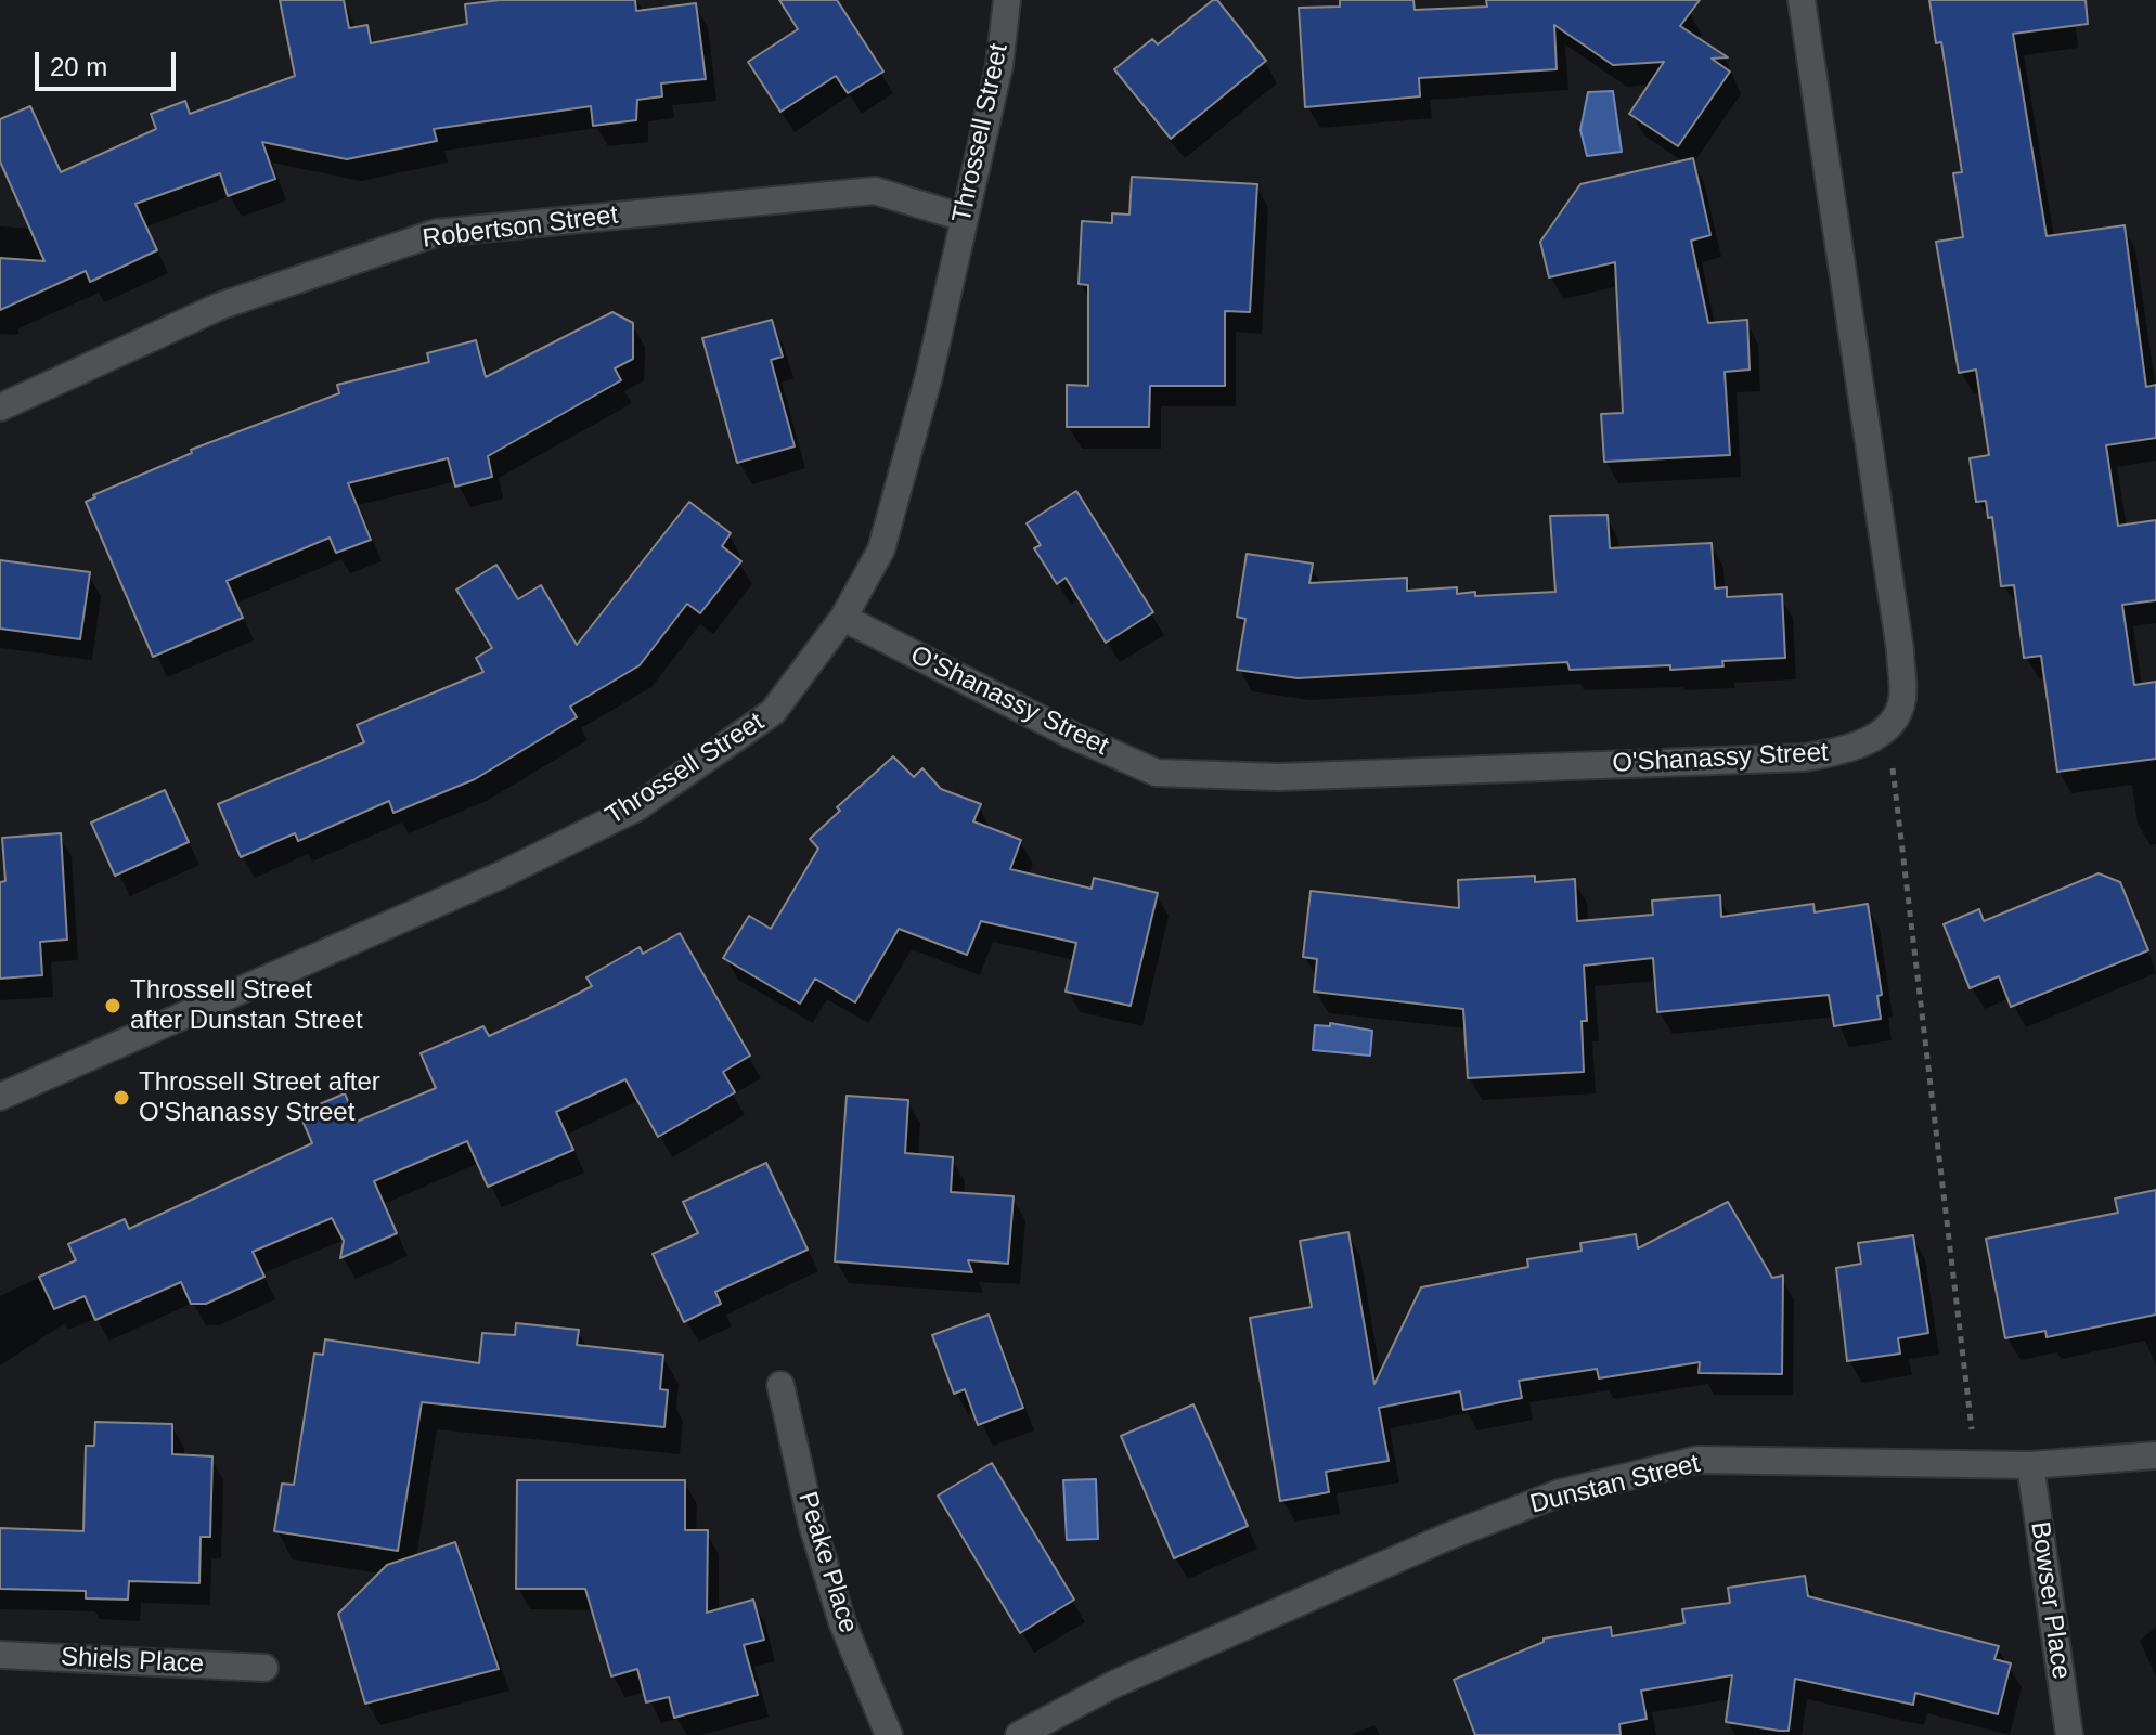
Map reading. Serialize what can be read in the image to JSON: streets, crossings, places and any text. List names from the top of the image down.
{
  "streets": {
    "street": [
      "Throssell Street",
      "Robertson Street",
      "O'Shanassy Street",
      "Dunstan Street",
      "Peake Place",
      "Bowser Place",
      "Shiels Place"
    ]
  },
  "crossings": [
    ["Throssell Street", "Robertson Street"],
    ["Throssell Street", "O'Shanassy Street"],
    ["Dunstan Street", "Bowser Place"]
  ],
  "places": ["Throssell Street after Dunstan Street", "Throssell Street after O'Shanassy Street"],
  "scale_bar": "20 m"
}
